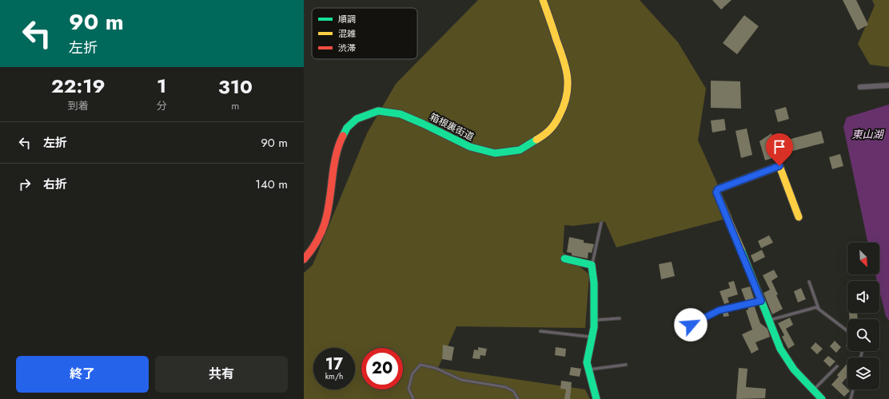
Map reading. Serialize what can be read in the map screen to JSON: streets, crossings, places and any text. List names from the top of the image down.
{
  "streets": {
    "main road": ["箱根裏街道"]
  },
  "water": ["東山湖"],
  "legend": ["順調", "混雑", "渋滞"],
  "north": "bottom right",
  "page": {
    "turn": ["90 m", "左折"],
    "eta": [
      "22:19",
      "到着",
      "1",
      "分",
      "310",
      "m"
    ],
    "list": [
      {
        "name": "左折",
        "value": "90 m"
      },
      {
        "name": "右折",
        "value": "140 m"
      }
    ],
    "speed": "17 km/h",
    "limit": "20",
    "buttons": ["終了", "共有"]
  }
}
